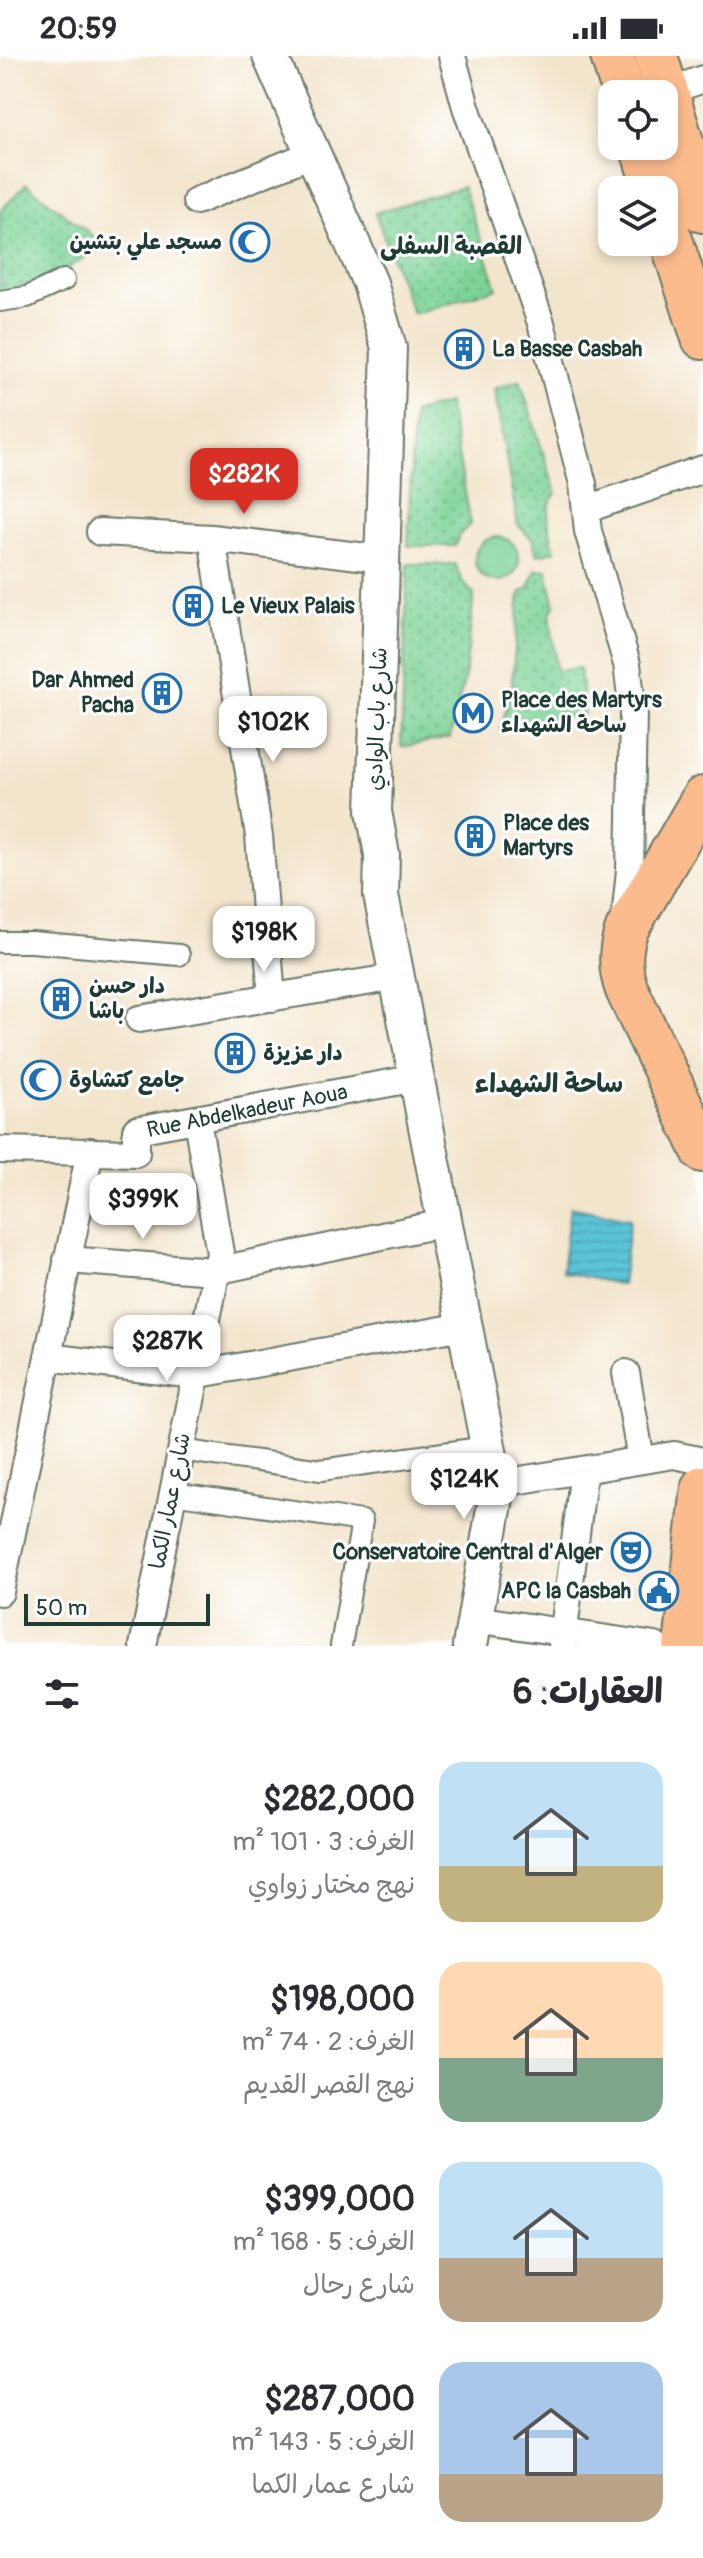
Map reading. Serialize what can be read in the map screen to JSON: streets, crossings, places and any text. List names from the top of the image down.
{
  "streets": {
    "street": ["شارع باب الوادي", "Rue Abdelkadeur Aoua", "شارع عمار الكما"]
  },
  "crossings": [
    ["شارع باب الوادي", "Rue Abdelkadeur Aoua"],
    ["Rue Abdelkadeur Aoua", "شارع عمار الكما"]
  ],
  "districts": ["القصبة السفلى", "ساحة الشهداء"],
  "places": {
    "mosque": ["مسجد علي بتشين", "جامع كتشاوة"],
    "building": [
      "La Basse Casbah",
      "Le Vieux Palais",
      "Dar Ahmed Pacha",
      "Place des Martyrs",
      "دار حسن باشا",
      "دار عزيزة"
    ],
    "metro station": ["Place des Martyrs ساحة الشهداء"],
    "theatre": ["Conservatoire Central d'Alger"],
    "public building": ["APC la Casbah"]
  },
  "scale_bar": "50 m",
  "page": {
    "status": "20:59",
    "price": [
      "$282K",
      "$102K",
      "$198K",
      "$399K",
      "$287K",
      "$124K"
    ],
    "scale": "50 m",
    "heading": "العقارات: 6",
    "list": [
      {
        "name": "$282,000",
        "note": "الغرف: 3 · 101 m² · نهج مختار زواوي"
      },
      {
        "name": "$198,000",
        "note": "الغرف: 2 · 74 m² · نهج القصر القديم"
      },
      {
        "name": "$399,000",
        "note": "الغرف: 5 · 168 m² · شارع رحال"
      },
      {
        "name": "$287,000",
        "note": "الغرف: 5 · 143 m² · شارع عمار الكما"
      }
    ]
  }
}
